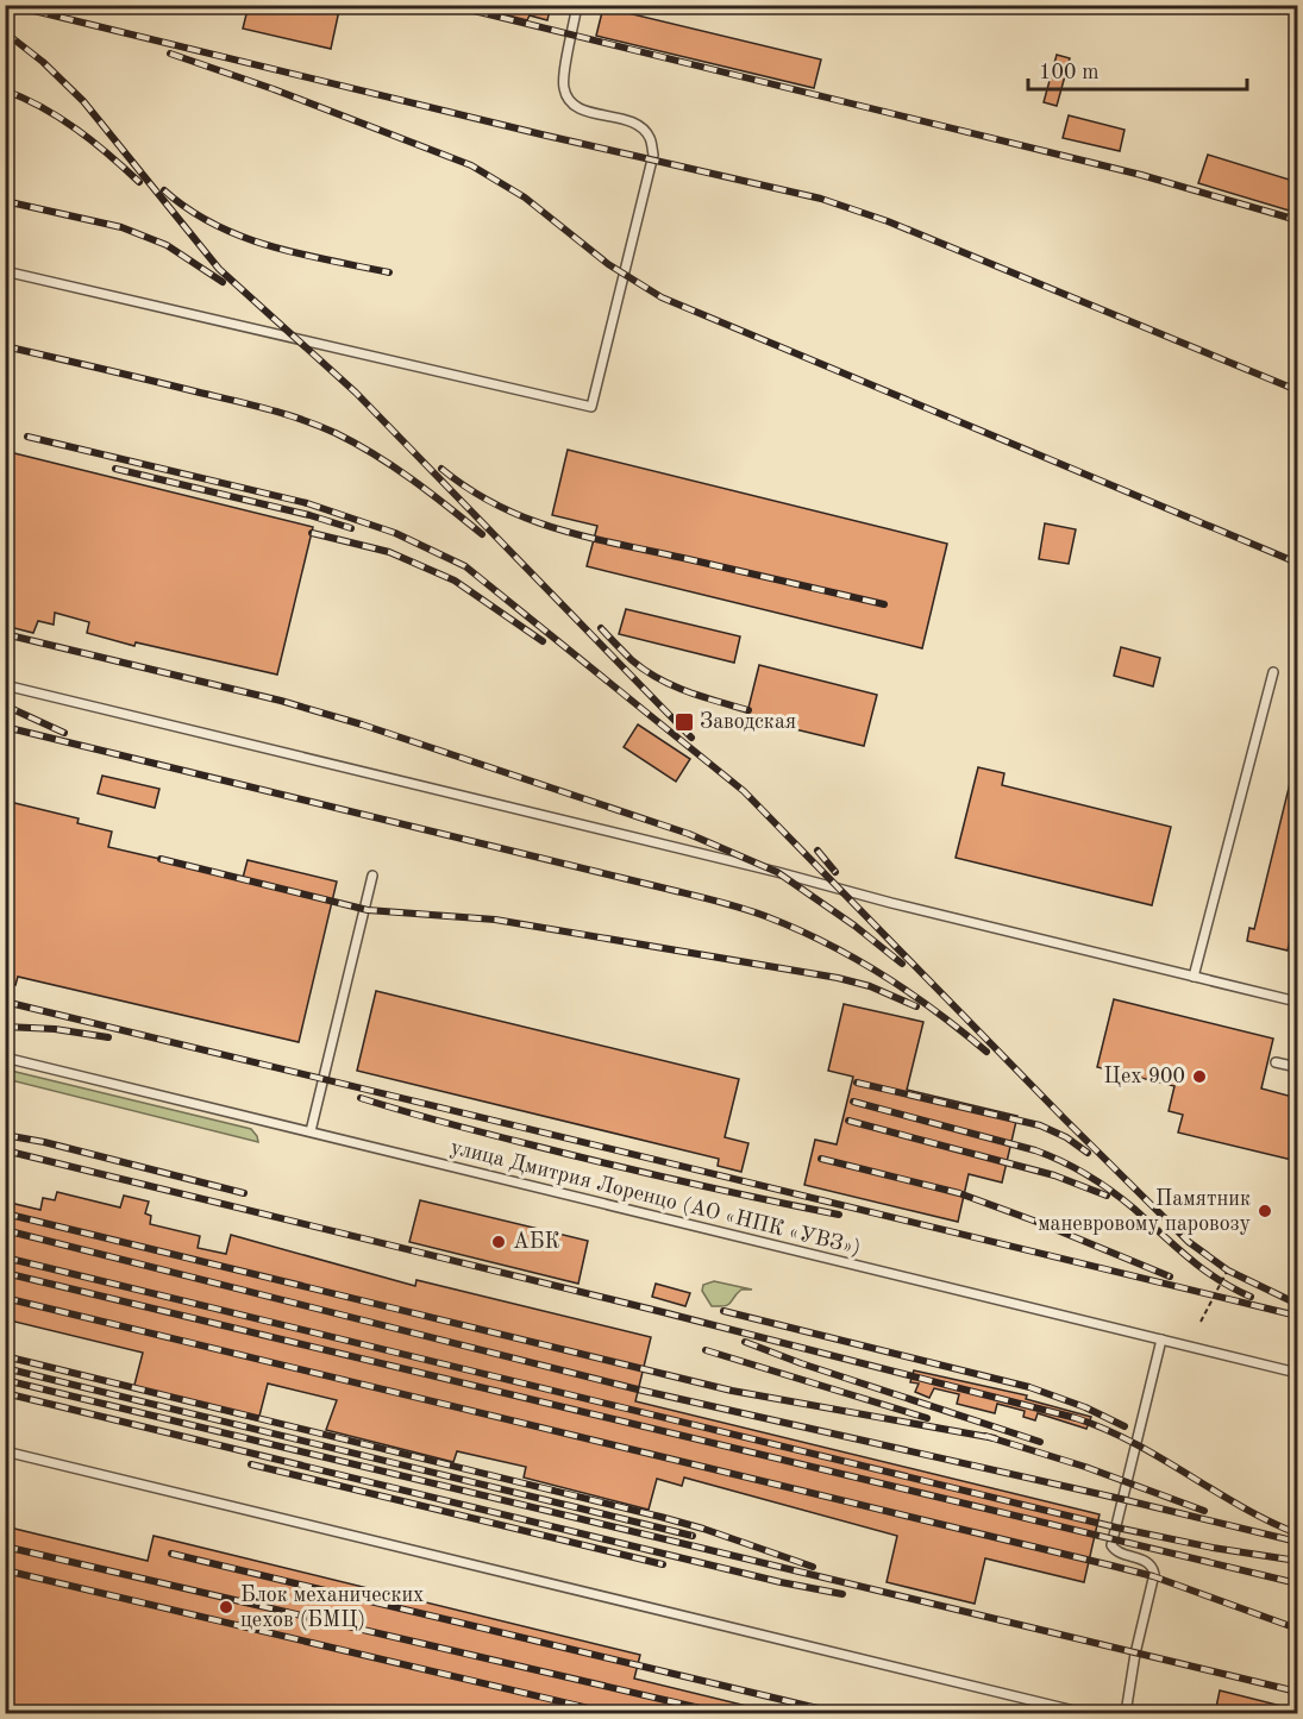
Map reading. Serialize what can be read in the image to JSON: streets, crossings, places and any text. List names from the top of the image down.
{
  "streets": {
    "lane": ["улица Дмитрия Лоренцо (АО «НПК «УВЗ»)"]
  },
  "places": {
    "transit": ["Заводская"],
    "other": [
      "Цех 900",
      "Памятник маневровому паровозу",
      "АБК",
      "Блок механических цехов (БМЦ)"
    ]
  },
  "scale_bar": "100 m"
}
